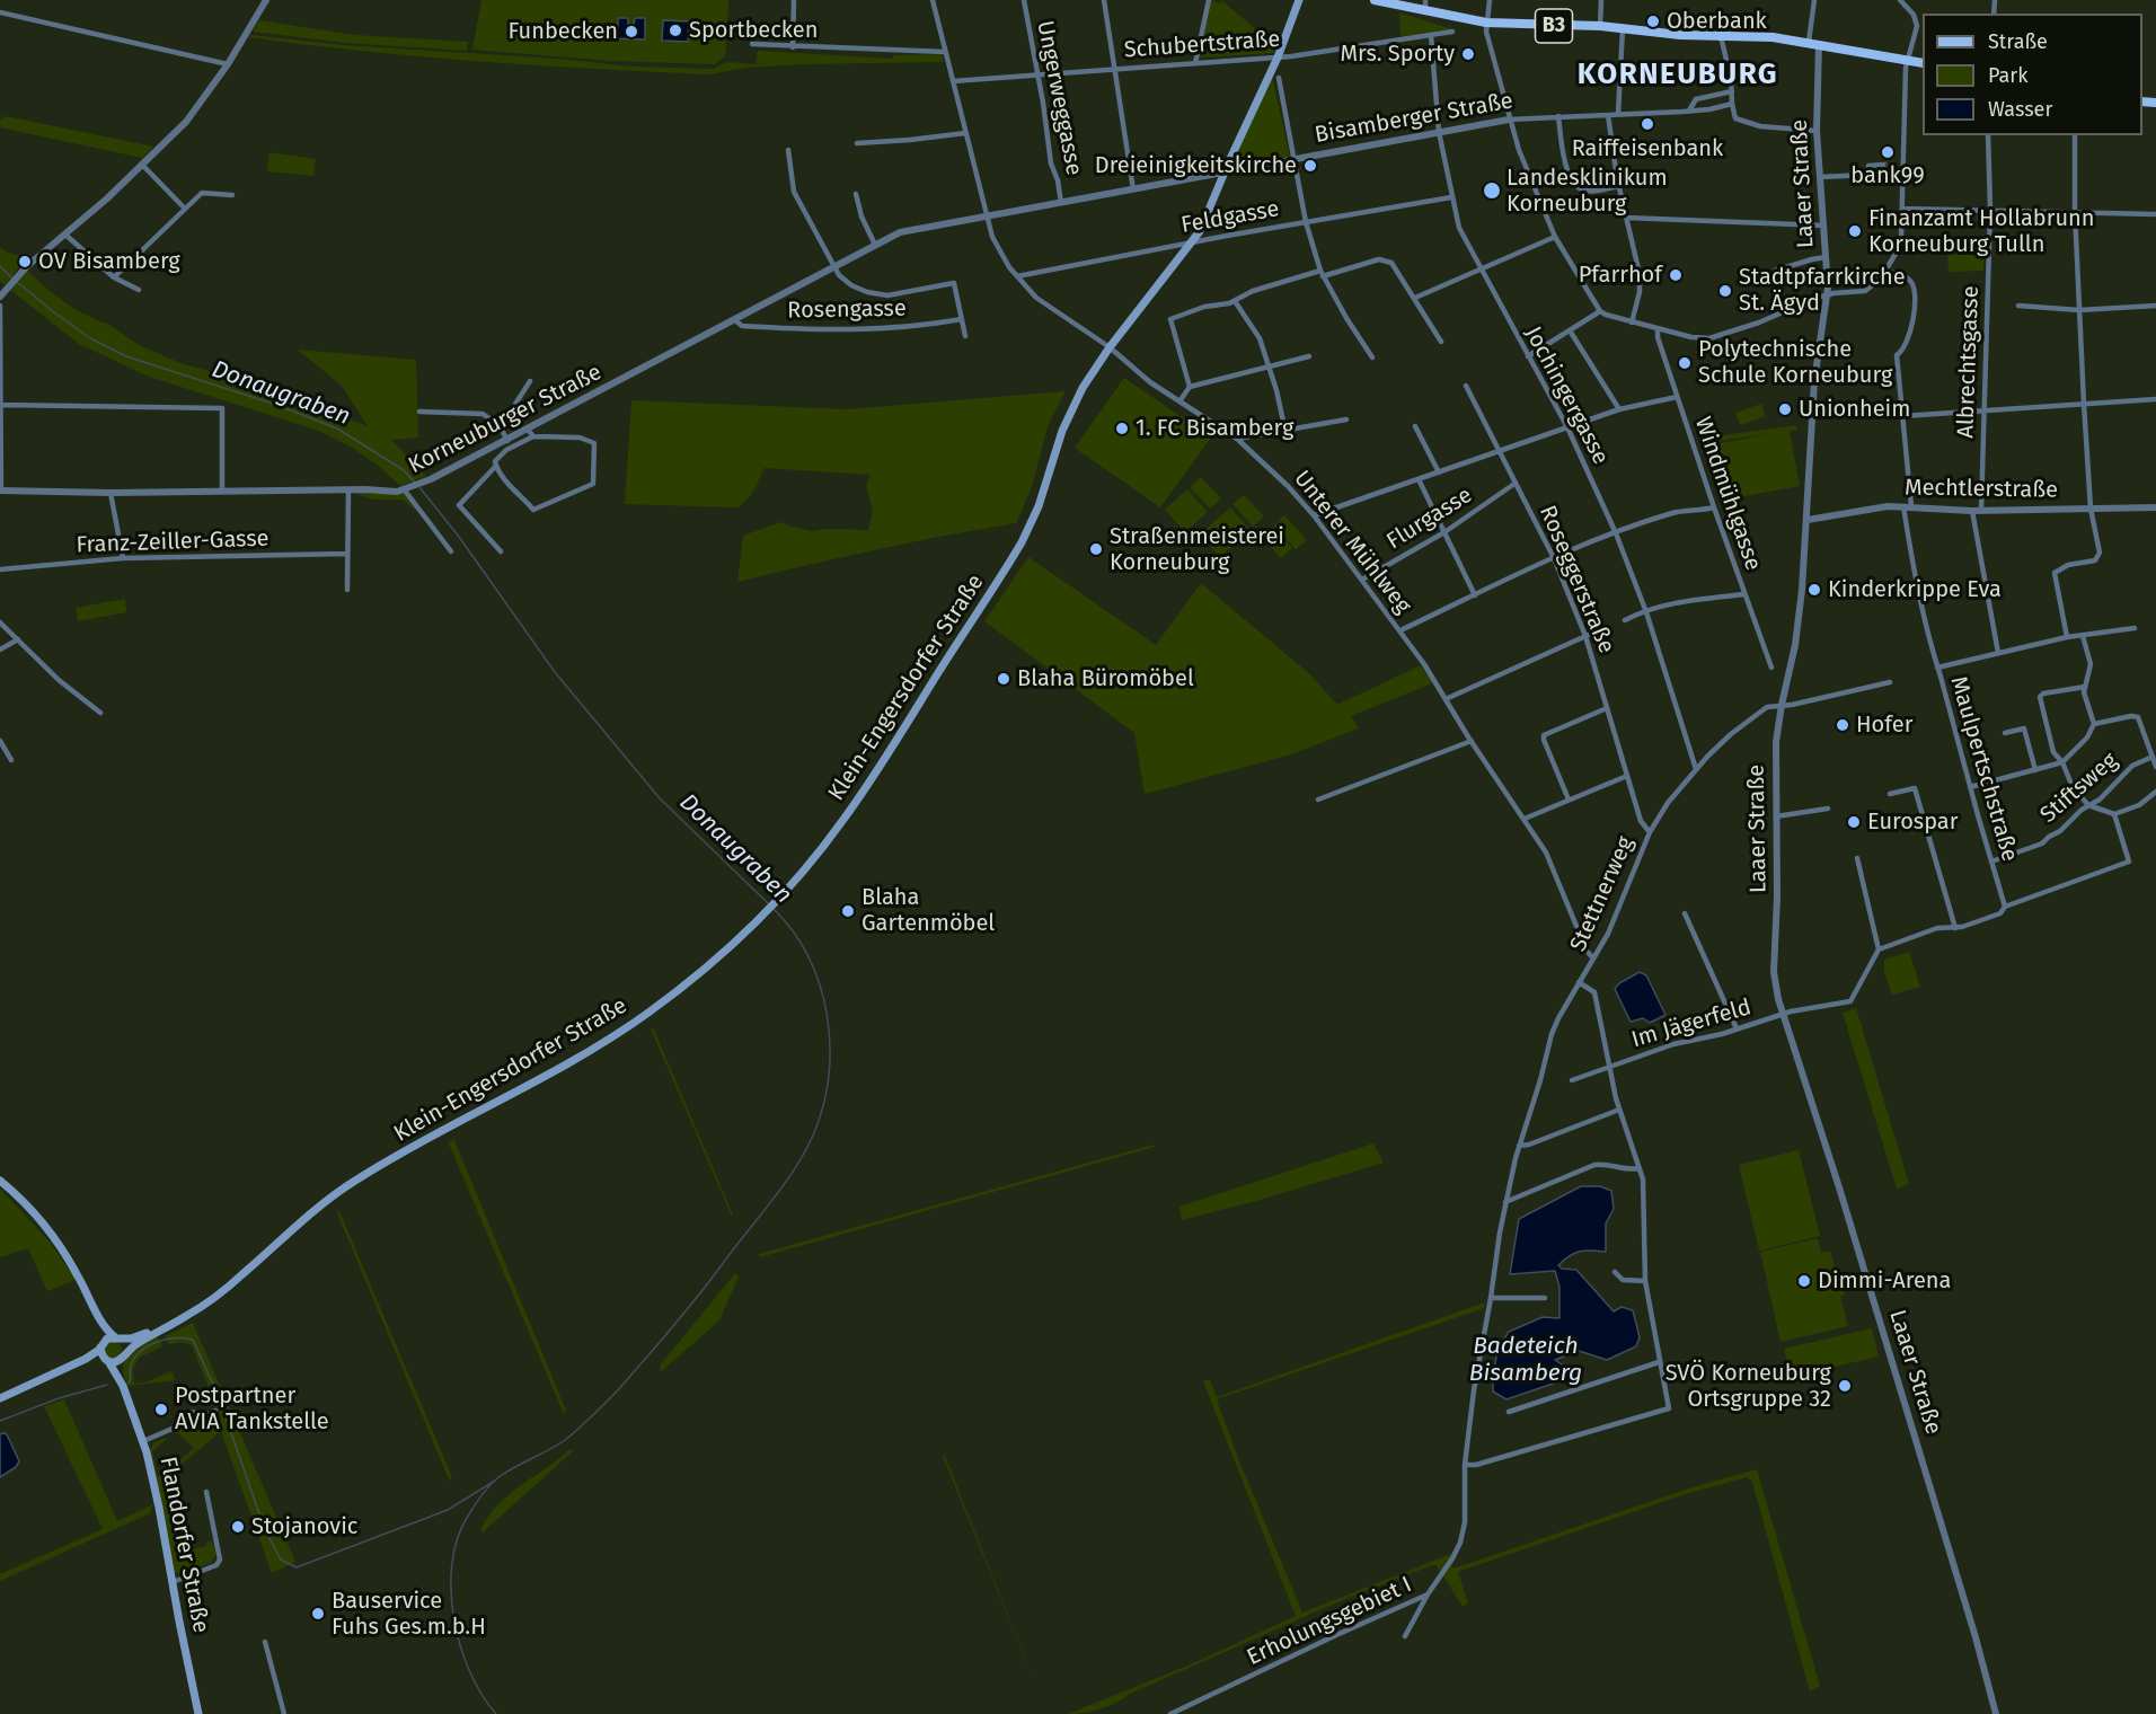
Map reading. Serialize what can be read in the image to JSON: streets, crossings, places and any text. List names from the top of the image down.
{
  "streets": {
    "main road": ["B3", "Klein-Engersdorfer Straße", "Flandorfer Straße"],
    "street": [
      "Schubertstraße",
      "Ungerweggasse",
      "Bisamberger Straße",
      "Laaer Straße",
      "Feldgasse",
      "Rosengasse",
      "Albrechtsgasse",
      "Jochingergasse",
      "Korneuburger Straße",
      "Mechtlerstraße",
      "Windmühlgasse",
      "Flurgasse",
      "Franz-Zeiller-Gasse",
      "Unterer Mühlweg",
      "Roseggerstraße",
      "Maulpertschstraße",
      "Stiftsweg",
      "Stettnerweg",
      "Im Jägerfeld",
      "Erholungsgebiet I"
    ]
  },
  "crossings": [
    ["B3", "Laaer Straße"],
    ["Schubertstraße", "Ungerweggasse"],
    ["Schubertstraße", "Jochingergasse"],
    ["Schubertstraße", "Unterer Mühlweg"],
    ["Schubertstraße", "Klein-Engersdorfer Straße"],
    ["Ungerweggasse", "Bisamberger Straße"],
    ["Bisamberger Straße", "Jochingergasse"],
    ["Bisamberger Straße", "Korneuburger Straße"],
    ["Bisamberger Straße", "Unterer Mühlweg"],
    ["Bisamberger Straße", "Klein-Engersdorfer Straße"],
    ["Laaer Straße", "Mechtlerstraße"],
    ["Laaer Straße", "Stettnerweg"],
    ["Laaer Straße", "Im Jägerfeld"],
    ["Feldgasse", "Jochingergasse"],
    ["Feldgasse", "Unterer Mühlweg"],
    ["Feldgasse", "Klein-Engersdorfer Straße"],
    ["Rosengasse", "Korneuburger Straße"],
    ["Albrechtsgasse", "Mechtlerstraße"],
    ["Jochingergasse", "Stettnerweg"],
    ["Korneuburger Straße", "Unterer Mühlweg"],
    ["Mechtlerstraße", "Maulpertschstraße"],
    ["Flurgasse", "Unterer Mühlweg"],
    ["Flurgasse", "Roseggerstraße"],
    ["Unterer Mühlweg", "Klein-Engersdorfer Straße"],
    ["Unterer Mühlweg", "Stettnerweg"],
    ["Roseggerstraße", "Stettnerweg"],
    ["Klein-Engersdorfer Straße", "Flandorfer Straße"],
    ["Maulpertschstraße", "Stiftsweg"],
    ["Stettnerweg", "Erholungsgebiet I"]
  ],
  "districts": ["KORNEUBURG"],
  "water": ["Donaugraben", "Badeteich Bisamberg"],
  "places": [
    "Oberbank",
    "Sportbecken",
    "Funbecken",
    "Mrs. Sporty",
    "Raiffeisenbank",
    "bank99",
    "Dreieinigkeitskirche",
    "Landesklinikum Korneuburg",
    "Finanzamt Hollabrunn Korneuburg Tulln",
    "OV Bisamberg",
    "Pfarrhof",
    "Stadtpfarrkirche St. Ägyd",
    "Polytechnische Schule Korneuburg",
    "Unionheim",
    "1. FC Bisamberg",
    "Straßenmeisterei Korneuburg",
    "Kinderkrippe Eva",
    "Blaha Büromöbel",
    "Hofer",
    "Eurospar",
    "Blaha Gartenmöbel",
    "Dimmi-Arena",
    "SVÖ Korneuburg Ortsgruppe 32",
    "Postpartner AVIA Tankstelle",
    "Stojanovic",
    "Bauservice Fuhs Ges.m.b.H"
  ],
  "legend": ["Straße", "Park", "Wasser"]
}
